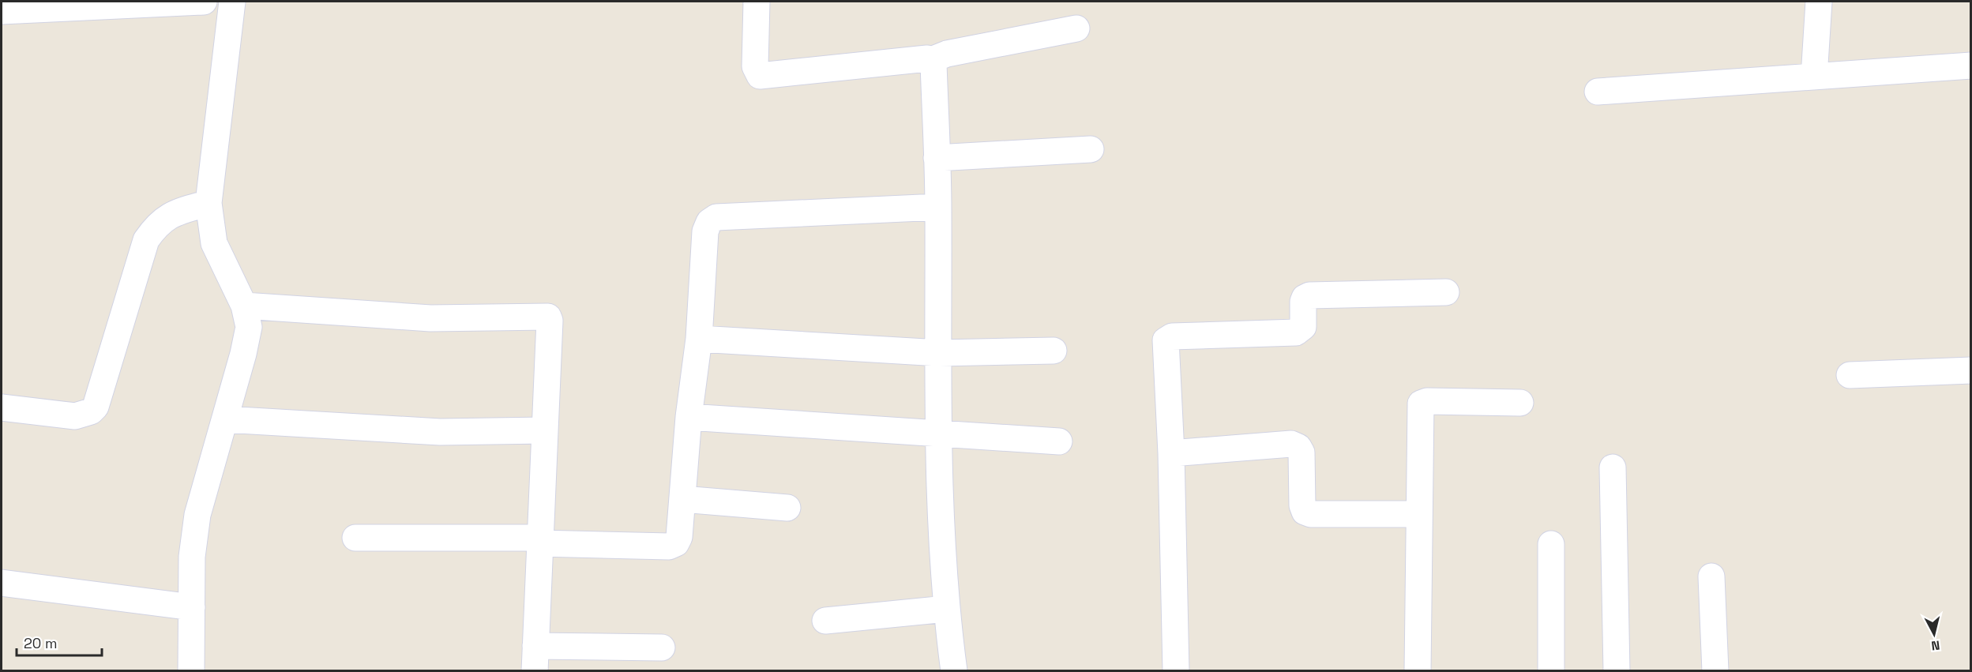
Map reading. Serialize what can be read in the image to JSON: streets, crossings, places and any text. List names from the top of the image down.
{
  "scale_bar": "20 m",
  "north": "bottom"
}
